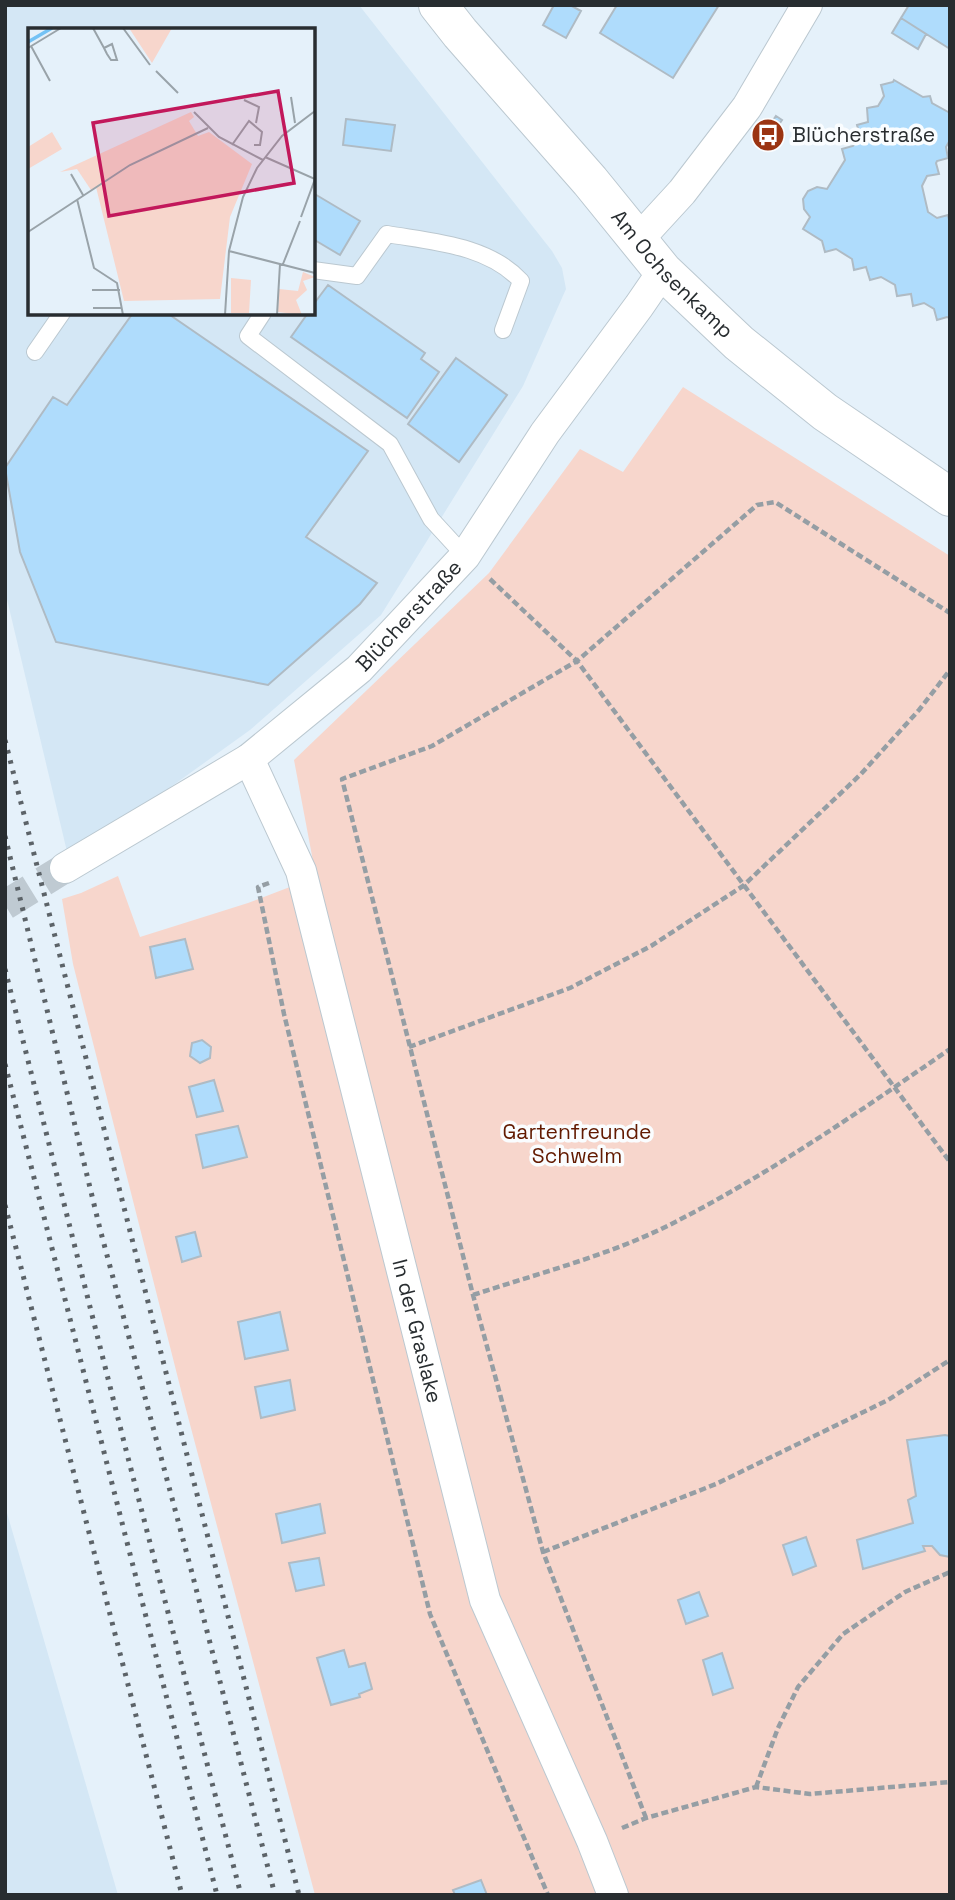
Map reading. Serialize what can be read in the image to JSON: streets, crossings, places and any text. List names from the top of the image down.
{
  "streets": {
    "main road": ["Am Ochsenkamp"],
    "street": ["Blücherstraße", "In der Graslake"]
  },
  "crossings": [
    ["Am Ochsenkamp", "Blücherstraße"],
    ["Blücherstraße", "In der Graslake"]
  ],
  "parks": ["Gartenfreunde Schwelm"],
  "places": {
    "bus stop": ["Blücherstraße"]
  }
}
